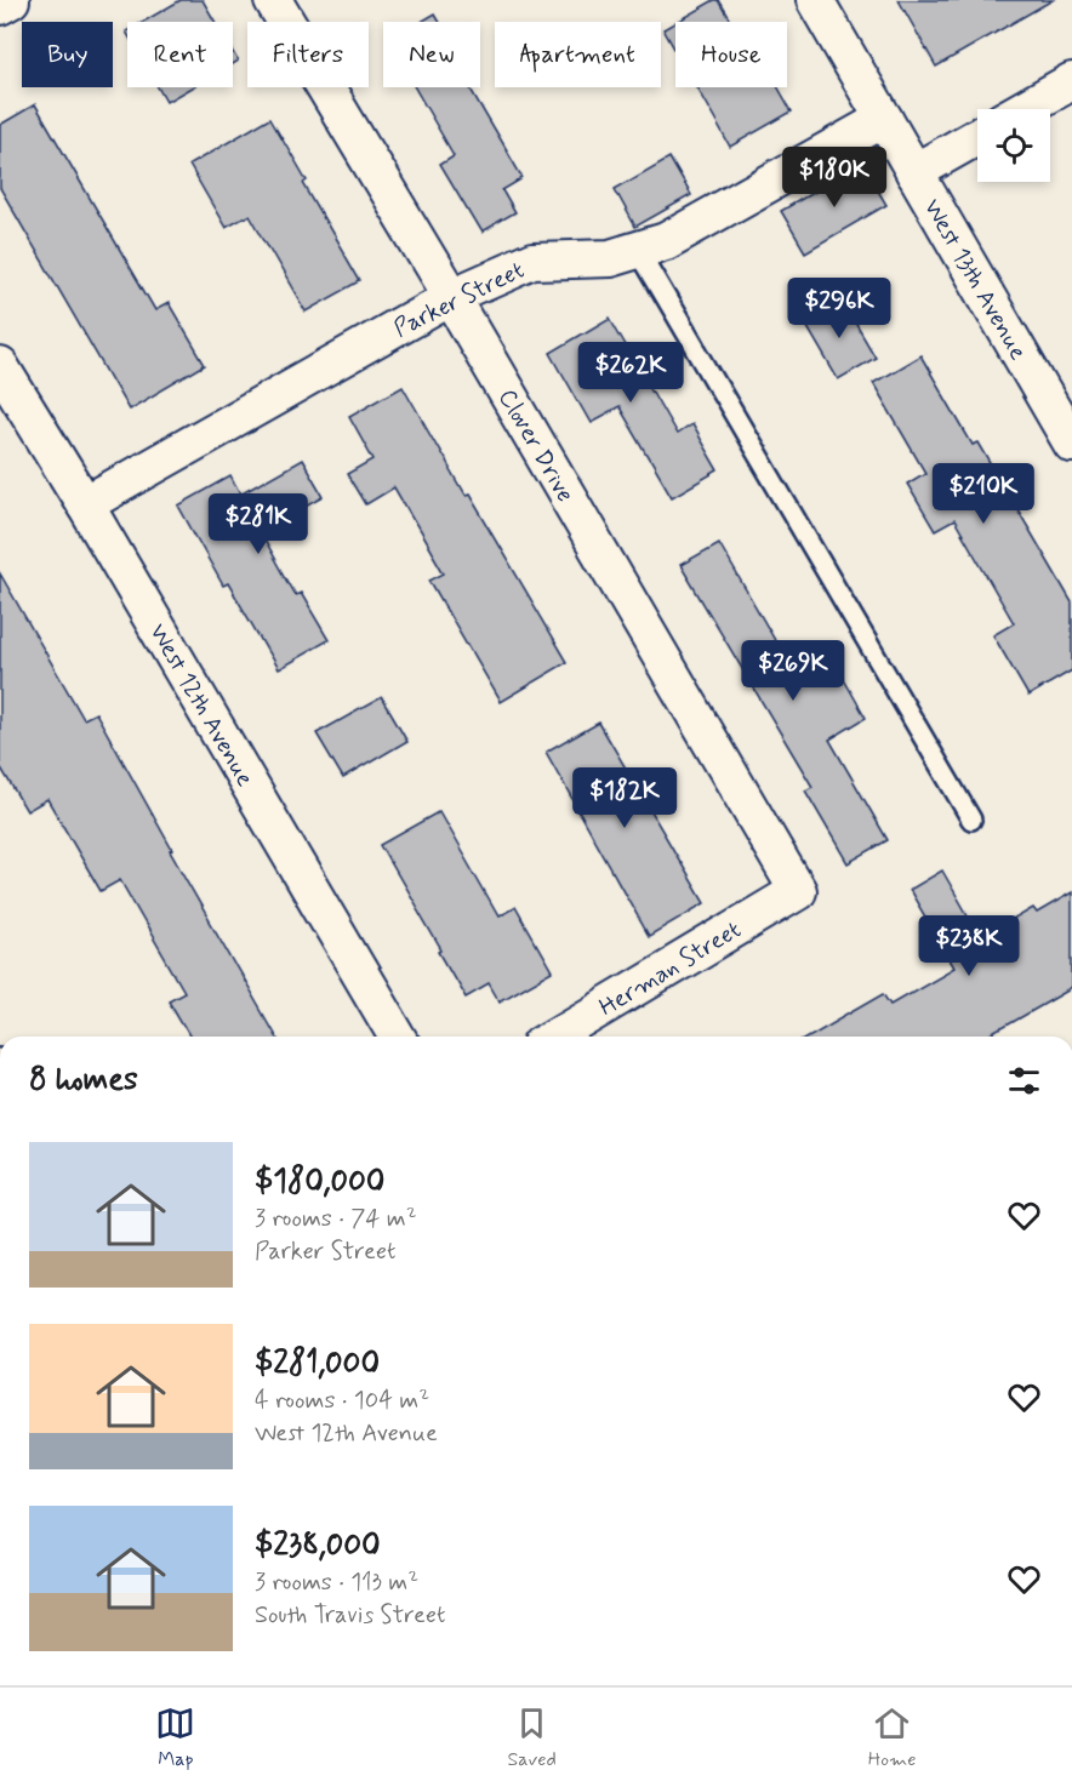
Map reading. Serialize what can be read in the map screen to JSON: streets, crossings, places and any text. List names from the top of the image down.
{
  "streets": {
    "street": [
      "West 13th Avenue",
      "Parker Street",
      "Clover Drive",
      "West 12th Avenue",
      "Herman Street"
    ]
  },
  "crossings": [
    ["West 13th Avenue", "Parker Street"],
    ["Parker Street", "Clover Drive"],
    ["Parker Street", "West 12th Avenue"],
    ["Clover Drive", "Herman Street"]
  ],
  "page": {
    "chip": [
      "Buy",
      "Rent",
      "Filters",
      "New",
      "Apartment",
      "House"
    ],
    "price": [
      "$180K",
      "$296K",
      "$262K",
      "$210K",
      "$281K",
      "$269K",
      "$182K",
      "$238K"
    ],
    "heading": "8 homes",
    "list": [
      {
        "name": "$180,000",
        "note": "3 rooms · 74 m² · Parker Street"
      },
      {
        "name": "$281,000",
        "note": "4 rooms · 104 m² · West 12th Avenue"
      },
      {
        "name": "$238,000",
        "note": "3 rooms · 113 m² · South Travis Street"
      }
    ],
    "tabs": ["Map", "Saved", "Home"]
  }
}
